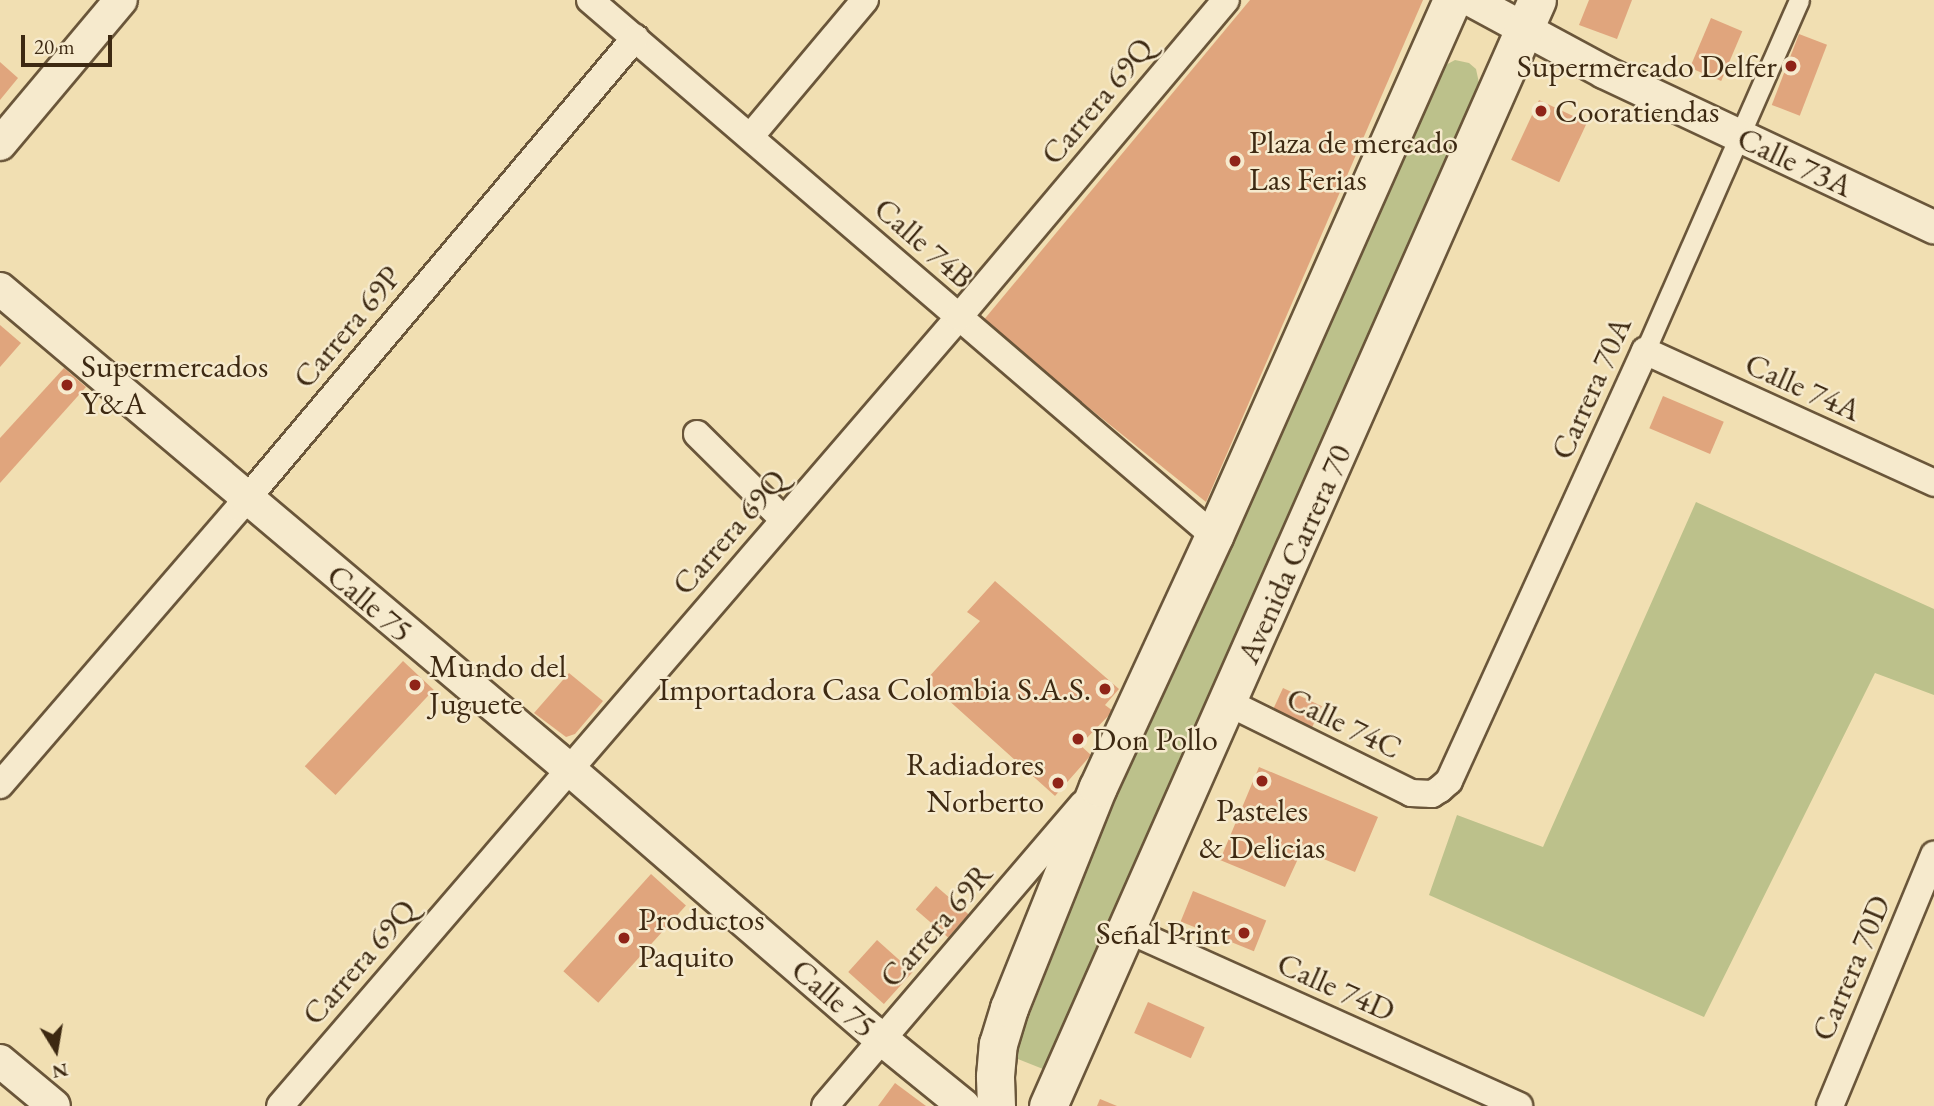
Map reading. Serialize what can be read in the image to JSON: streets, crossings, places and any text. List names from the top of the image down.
{
  "streets": {
    "main road": ["Avenida Carrera 70"],
    "street": [
      "Carrera 69Q",
      "Calle 73A",
      "Calle 74B",
      "Carrera 69P",
      "Calle 74A",
      "Carrera 70A",
      "Calle 75",
      "Calle 74C",
      "Carrera 69R",
      "Carrera 70D",
      "Calle 74D"
    ]
  },
  "crossings": [
    ["Carrera 69Q", "Calle 74B"],
    ["Carrera 69Q", "Calle 75"],
    ["Calle 73A", "Carrera 70A"],
    ["Calle 73A", "Avenida Carrera 70"],
    ["Calle 74B", "Carrera 69P"],
    ["Carrera 69P", "Calle 75"],
    ["Calle 74A", "Carrera 70A"],
    ["Carrera 70A", "Calle 74C"],
    ["Avenida Carrera 70", "Calle 74C"],
    ["Avenida Carrera 70", "Calle 74D"],
    ["Calle 75", "Carrera 69R"]
  ],
  "places": [
    "Supermercado Delfer",
    "Cooratiendas",
    "Plaza de mercado Las Ferias",
    "Supermercados Y&A",
    "Mundo del Juguete",
    "Importadora Casa Colombia S.A.S.",
    "Don Pollo",
    "Pasteles & Delicias",
    "Radiadores Norberto",
    "Señal Print",
    "Productos Paquito"
  ],
  "scale_bar": "20 m",
  "north": "bottom"
}
